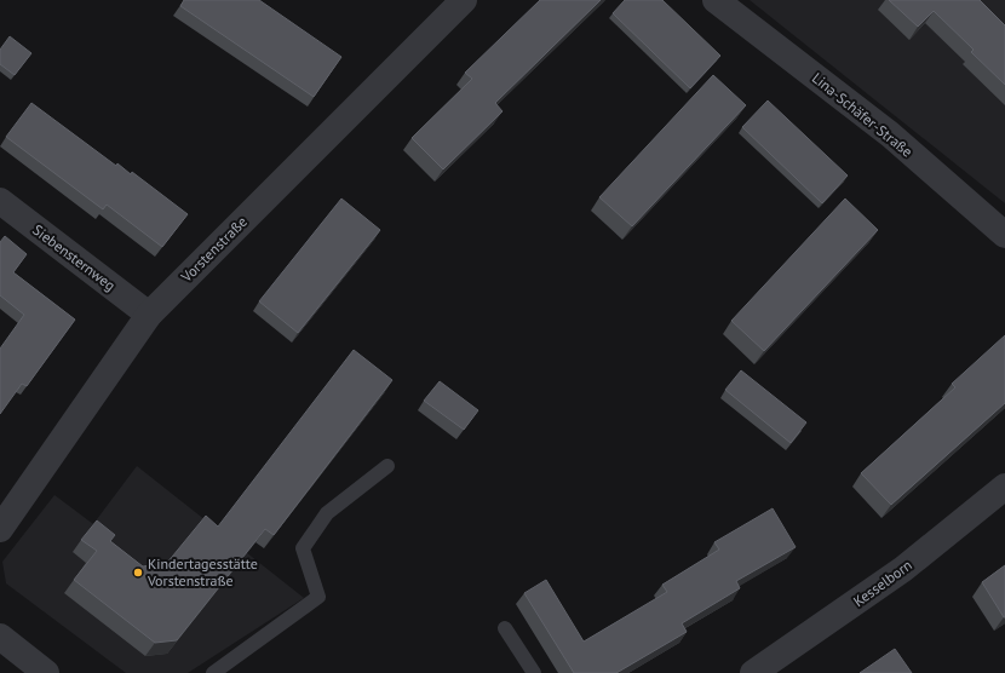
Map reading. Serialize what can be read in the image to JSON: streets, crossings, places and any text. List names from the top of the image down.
{
  "streets": {
    "street": [
      "Lina-Schäfer-Straße",
      "Vorstenstraße",
      "Siebensternweg",
      "Kesselborn"
    ]
  },
  "crossings": [
    ["Vorstenstraße", "Siebensternweg"]
  ],
  "places": ["Kindertagesstätte Vorstenstraße"]
}
